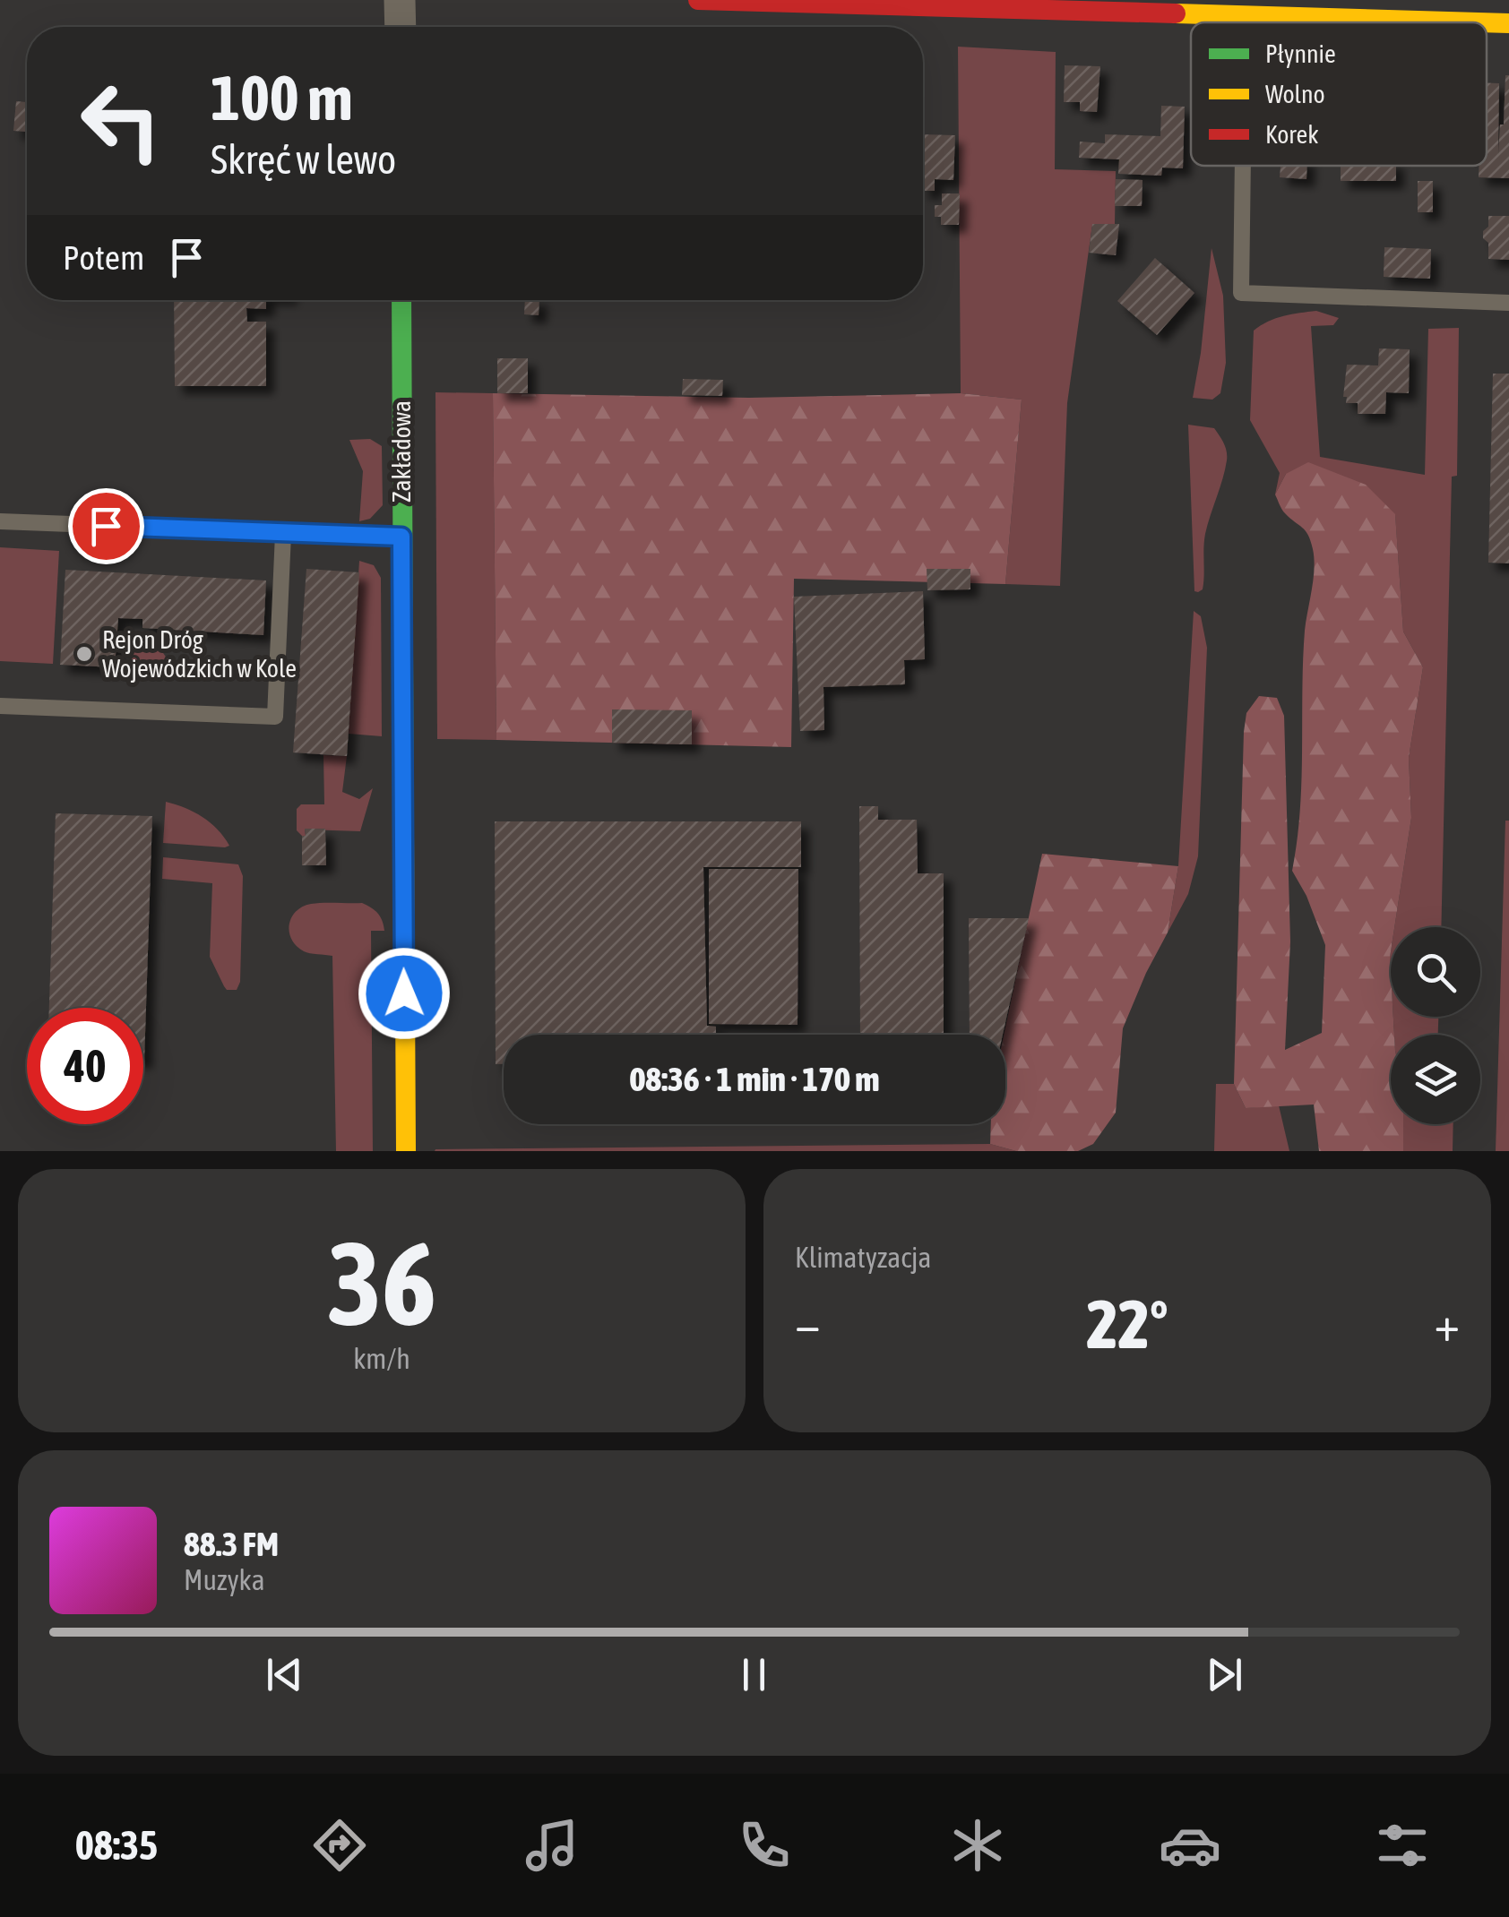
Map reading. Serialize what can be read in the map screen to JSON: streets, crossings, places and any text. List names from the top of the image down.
{
  "streets": {
    "street": ["Zakładowa"]
  },
  "places": ["Rejon Dróg Wojewódzkich w Kole"],
  "legend": ["Płynnie", "Wolno", "Korek"],
  "page": {
    "turn": ["100 m", "Skręć w lewo"],
    "then": "Potem",
    "limit": "40",
    "trip": "08:36 · 1 min · 170 m",
    "tile": [
      ["36", "km/h"],
      "Klimatyzacja"
    ],
    "heat": ["−", "22°", "+"],
    "song": ["88.3 FM", "Muzyka"],
    "tabs": "08:35"
  }
}
